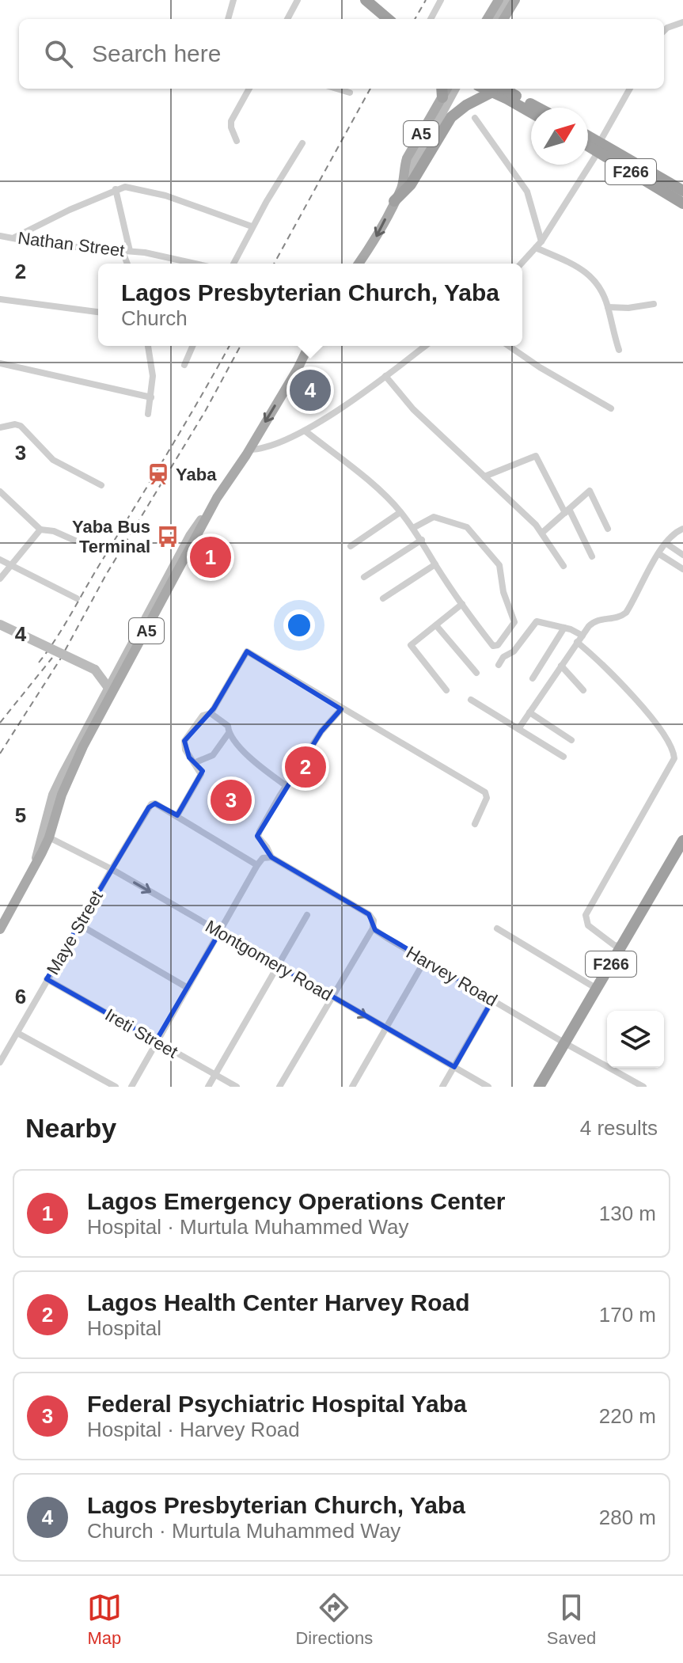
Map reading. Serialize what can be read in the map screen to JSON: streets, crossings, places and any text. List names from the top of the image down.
{
  "streets": {
    "highway": ["F266"],
    "main road": ["A5"],
    "street": [
      "Nathan Street",
      "Maye Street",
      "Montgomery Road",
      "Harvey Road",
      "Ireti Street"
    ]
  },
  "crossings": [
    ["A5", "Montgomery Road"],
    ["F266", "Harvey Road"],
    ["Maye Street", "Montgomery Road"],
    ["Maye Street", "Ireti Street"]
  ],
  "one_way": ["Montgomery Road"],
  "places": {
    "station": ["Yaba"],
    "bus stop": ["Yaba Bus Terminal"]
  },
  "north": "top right",
  "page": {
    "search": "Search here",
    "popup": ["Lagos Presbyterian Church, Yaba", "Church"],
    "pins": [
      "4",
      "1",
      "2",
      "3"
    ],
    "heading": ["Nearby", "4 results"],
    "list": [
      {
        "mark": "1",
        "name": "Lagos Emergency Operations Center",
        "note": "Hospital · Murtula Muhammed Way",
        "value": "130 m"
      },
      {
        "mark": "2",
        "name": "Lagos Health Center Harvey Road",
        "note": "Hospital",
        "value": "170 m"
      },
      {
        "mark": "3",
        "name": "Federal Psychiatric Hospital Yaba",
        "note": "Hospital · Harvey Road",
        "value": "220 m"
      },
      {
        "mark": "4",
        "name": "Lagos Presbyterian Church, Yaba",
        "note": "Church · Murtula Muhammed Way",
        "value": "280 m"
      }
    ],
    "nav": ["Map", "Directions", "Saved"]
  },
  "grid": {
    "rows": [
      "2",
      "3",
      "4",
      "5",
      "6"
    ]
  }
}
